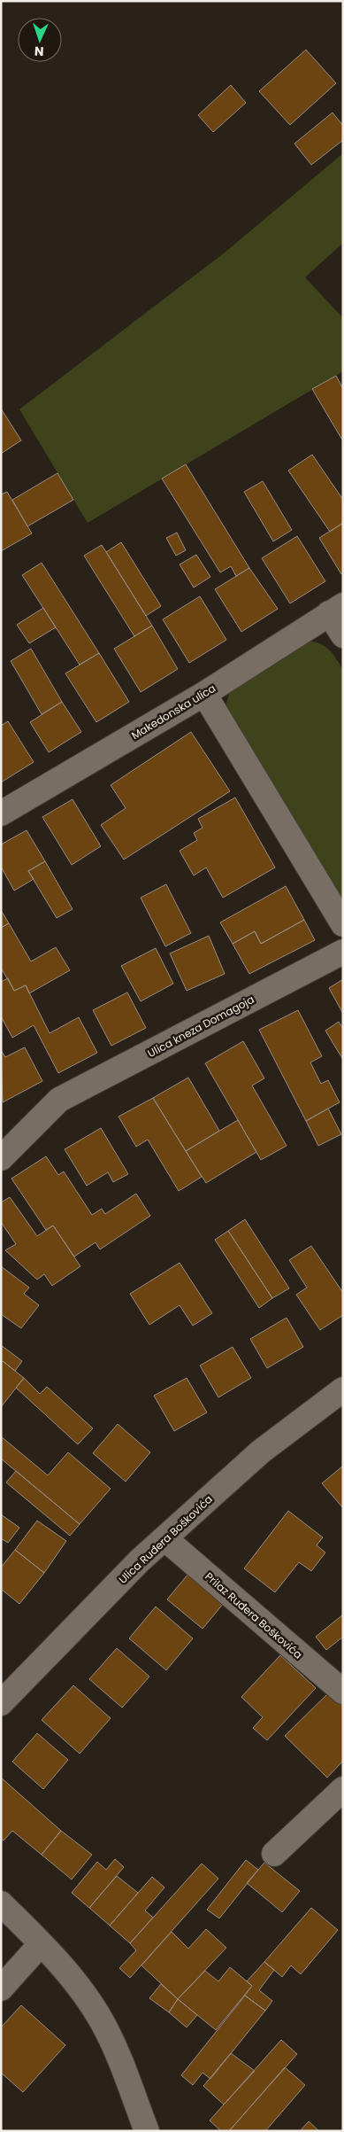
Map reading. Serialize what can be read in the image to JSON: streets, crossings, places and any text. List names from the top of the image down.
{
  "streets": {
    "street": [
      "Makedonska ulica",
      "Ulica kneza Domagoja",
      "Ulica Ruđera Boškovića",
      "Prilaz Ruđera Boškovića"
    ]
  },
  "crossings": [
    ["Ulica Ruđera Boškovića", "Prilaz Ruđera Boškovića"]
  ],
  "north": "bottom"
}
